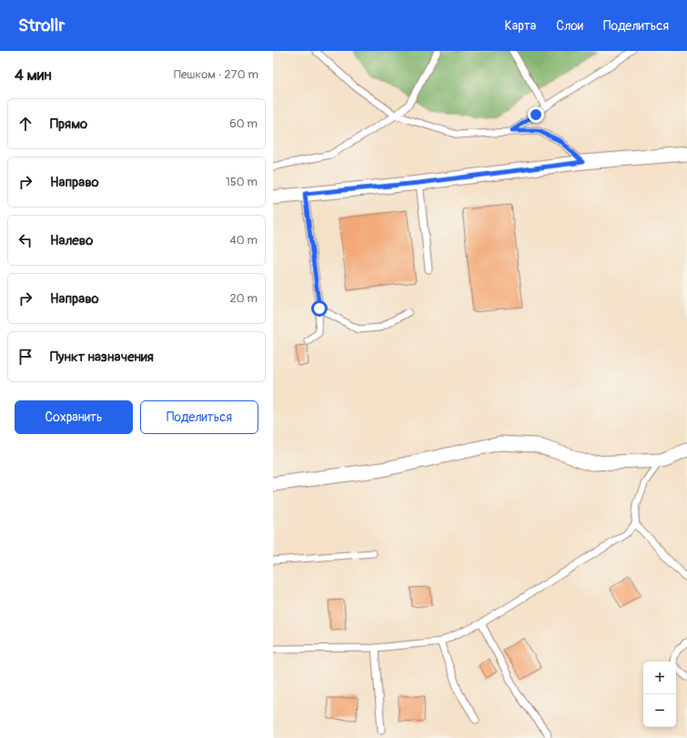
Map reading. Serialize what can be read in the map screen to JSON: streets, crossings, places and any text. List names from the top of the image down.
{
  "page": {
    "header": "Strollr",
    "nav": ["Карта", "Слои", "Поделиться"],
    "heading": ["4 мин", "Пешком · 270 m"],
    "list": [
      ["Прямо", "60 m"],
      ["Направо", "150 m"],
      ["Налево", "40 m"],
      ["Направо", "20 m"],
      "Пункт назначения"
    ],
    "buttons": ["Сохранить", "Поделиться"],
    "map_buttons": ["+", "−"]
  }
}
